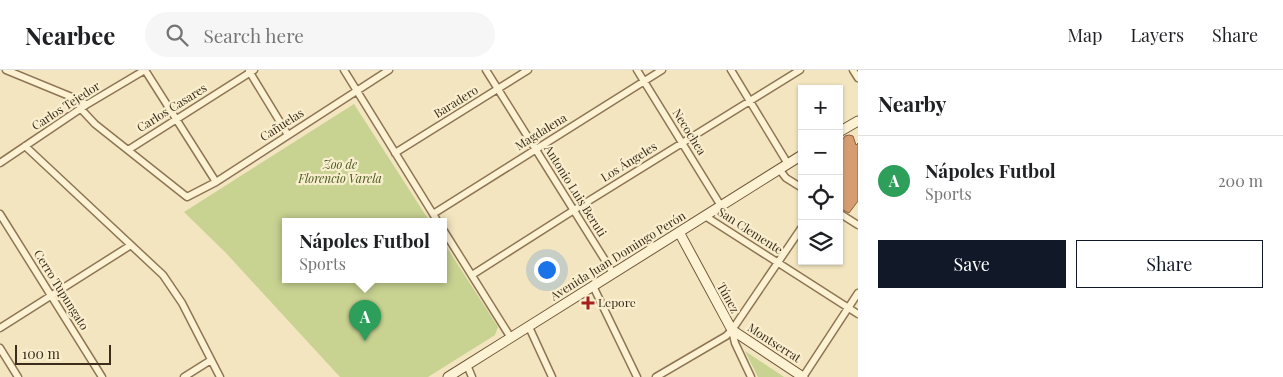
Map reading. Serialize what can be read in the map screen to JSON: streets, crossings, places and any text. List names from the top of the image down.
{
  "streets": {
    "main road": ["Avenida Juan Domingo Perón", "Túnez", "Montserrat"],
    "street": [
      "Baradero",
      "Carlos Tejedor",
      "Carlos Casares",
      "Cañuelas",
      "Magdalena",
      "Necochea",
      "Los Ángeles",
      "Antonio Luis Beruti",
      "San Clemente",
      "Cerro Tupungato"
    ]
  },
  "crossings": [
    ["Baradero", "Antonio Luis Beruti"],
    ["Carlos Casares", "Cañuelas"],
    ["Magdalena", "Necochea"],
    ["Magdalena", "Antonio Luis Beruti"],
    ["Necochea", "Los Ángeles"],
    ["Necochea", "Avenida Juan Domingo Perón"],
    ["Los Ángeles", "Antonio Luis Beruti"],
    ["Antonio Luis Beruti", "Avenida Juan Domingo Perón"],
    ["San Clemente", "Avenida Juan Domingo Perón"],
    ["Avenida Juan Domingo Perón", "Túnez"],
    ["Túnez", "Montserrat"]
  ],
  "parks": ["Zoo de Florencio Varela"],
  "places": {
    "health": ["Lepore"]
  },
  "scale_bar": "100 m",
  "page": {
    "header": "Nearbee",
    "search": "Search here",
    "nav": ["Map", "Layers", "Share"],
    "heading": "Nearby",
    "map_buttons": ["+", "−"],
    "list": [
      {
        "mark": "A",
        "name": "Nápoles Futbol",
        "note": "Sports",
        "value": "200 m"
      }
    ],
    "popup": ["Nápoles Futbol", "Sports"],
    "buttons": ["Save", "Share"],
    "pins": "A",
    "scale": "100 m"
  }
}
